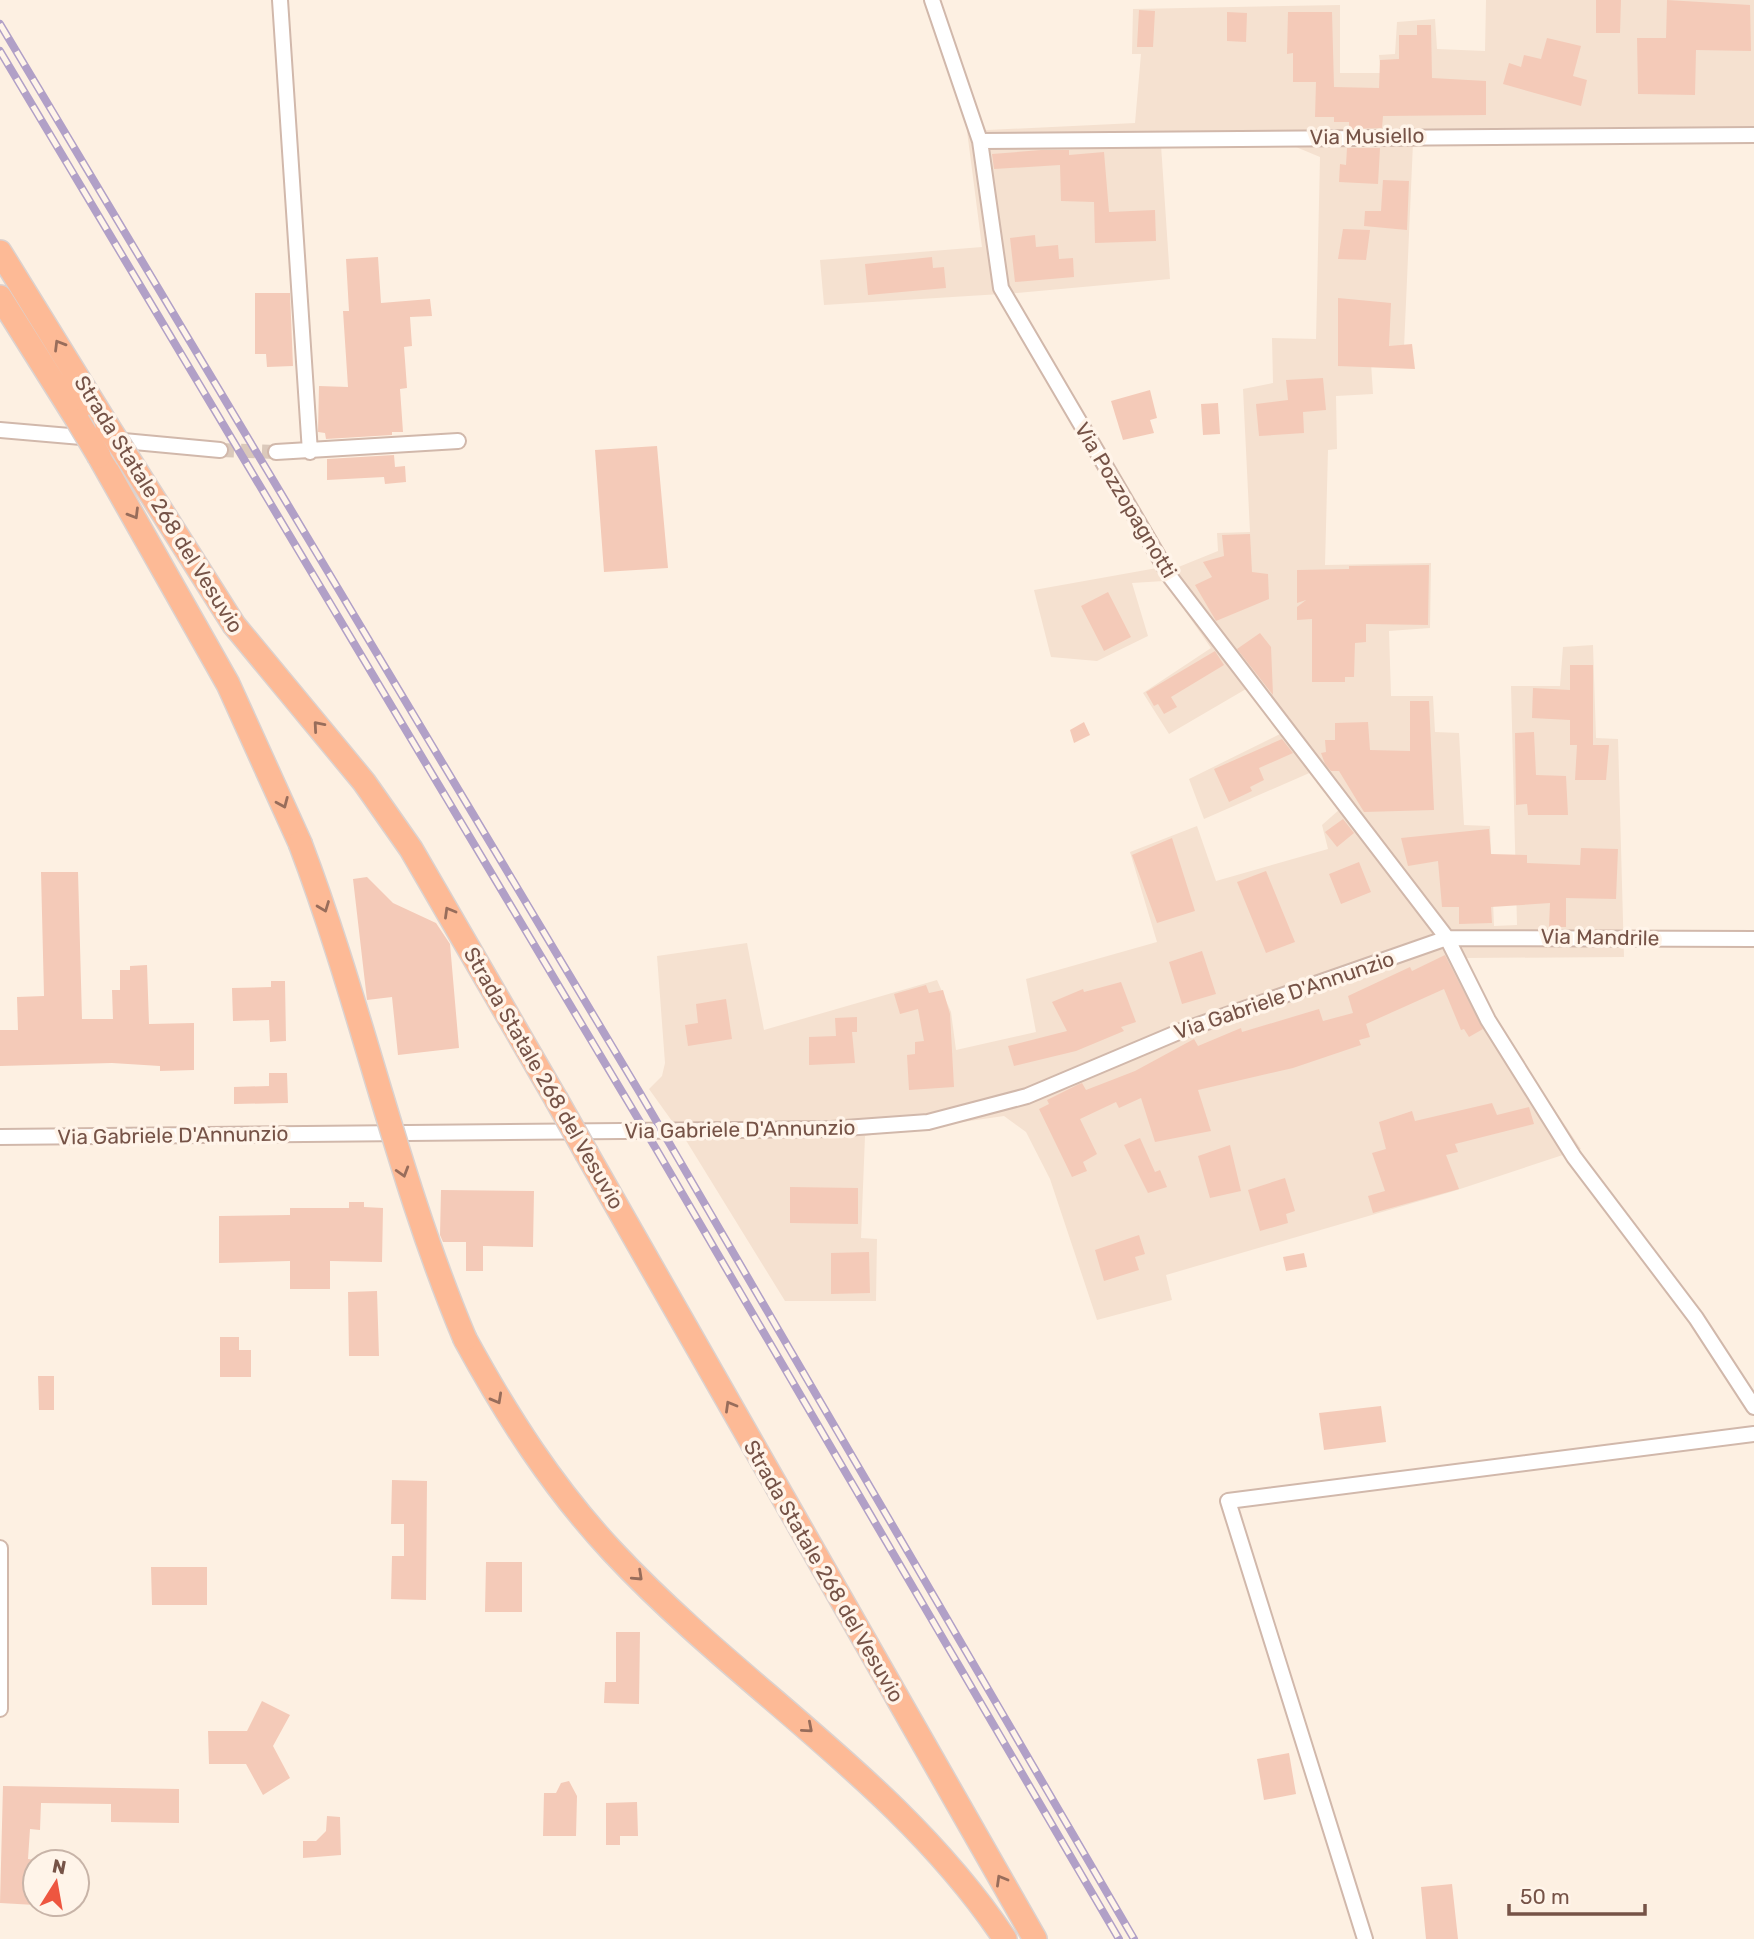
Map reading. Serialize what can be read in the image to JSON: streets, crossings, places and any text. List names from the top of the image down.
{
  "streets": {
    "highway": ["Strada Statale 268 del Vesuvio"],
    "street": [
      "Via Musiello",
      "Via Pozzopagnotti",
      "Via Mandrile",
      "Via Gabriele D'Annunzio"
    ]
  },
  "crossings": [
    ["Via Musiello", "Via Pozzopagnotti"],
    ["Via Pozzopagnotti", "Via Mandrile"],
    ["Via Pozzopagnotti", "Via Gabriele D'Annunzio"],
    ["Via Mandrile", "Via Gabriele D'Annunzio"]
  ],
  "scale_bar": "50 m",
  "north": "top"
}
